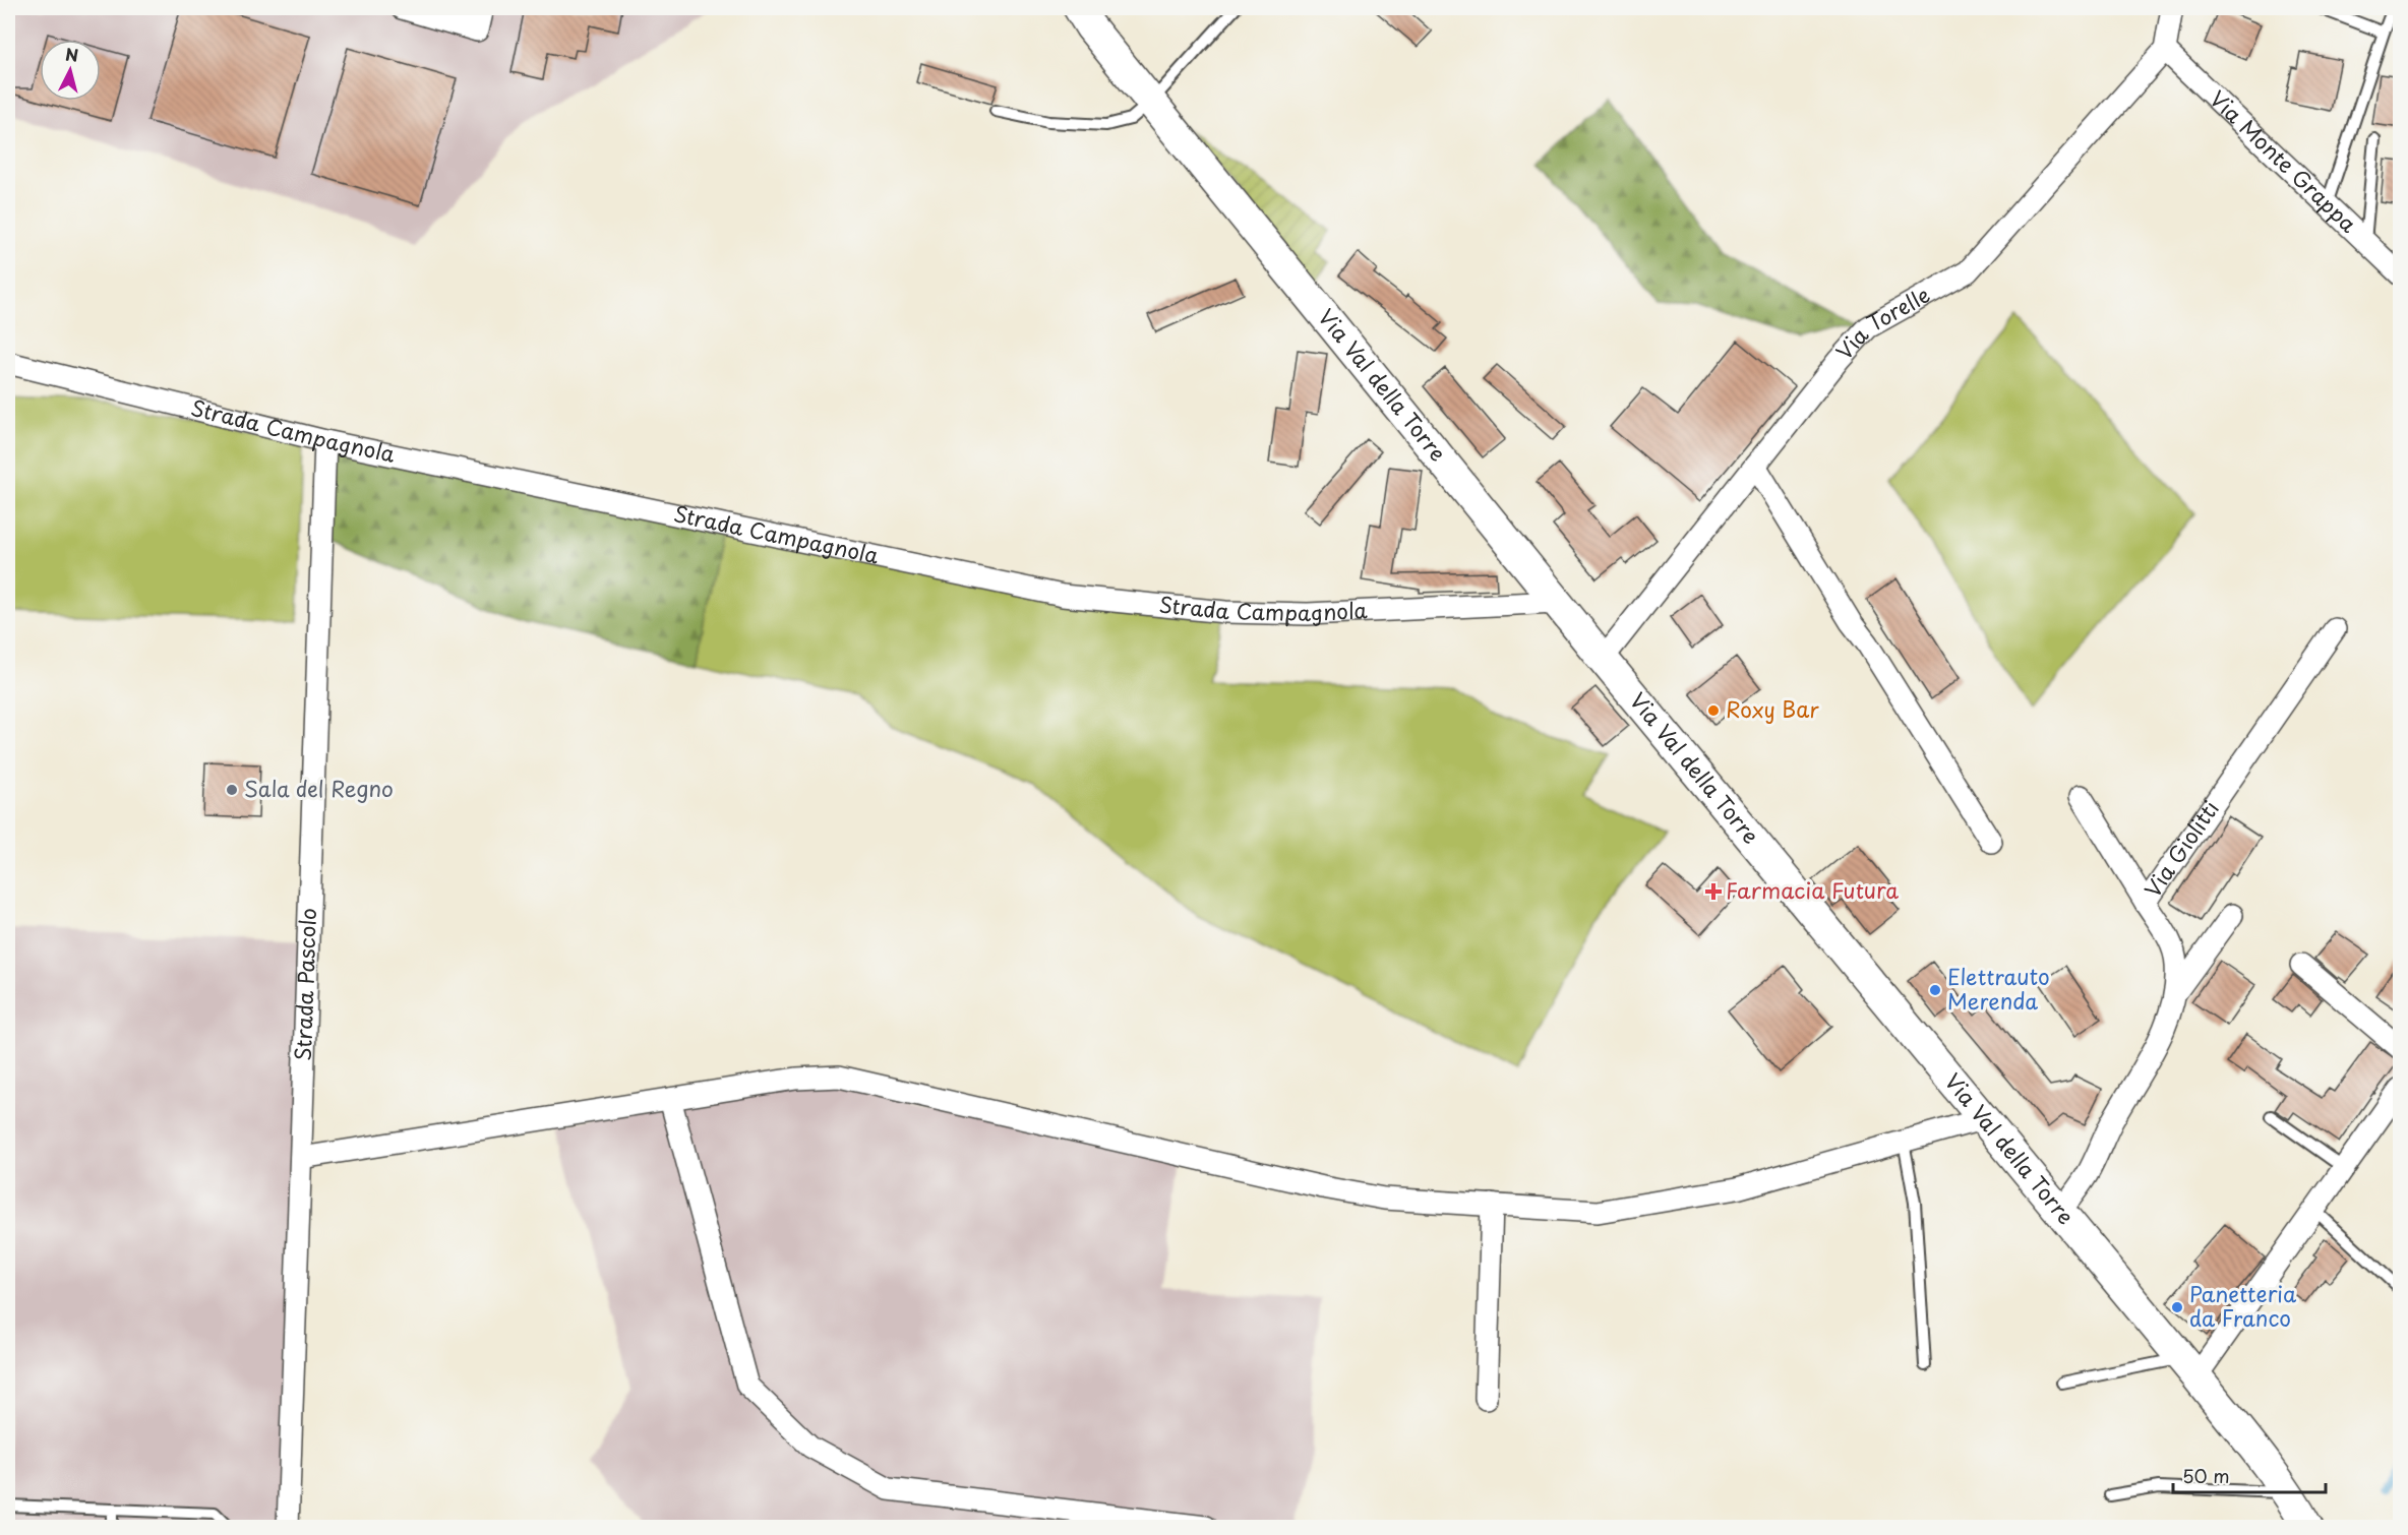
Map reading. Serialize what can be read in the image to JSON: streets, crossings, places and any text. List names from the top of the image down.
{
  "streets": {
    "street": [
      "Via Monte Grappa",
      "Via Torelle",
      "Via Val della Torre",
      "Strada Campagnola",
      "Via Giolitti",
      "Strada Pascolo"
    ]
  },
  "crossings": [
    ["Via Monte Grappa", "Via Torelle"],
    ["Via Torelle", "Via Val della Torre"],
    ["Via Val della Torre", "Strada Campagnola"],
    ["Via Val della Torre", "Via Giolitti"],
    ["Strada Campagnola", "Strada Pascolo"]
  ],
  "places": {
    "other": [
      "Roxy Bar",
      "Sala del Regno",
      "Elettrauto Merenda",
      "Panetteria da Franco"
    ],
    "health": ["Farmacia Futura"]
  },
  "scale_bar": "50 m",
  "north": "top"
}
